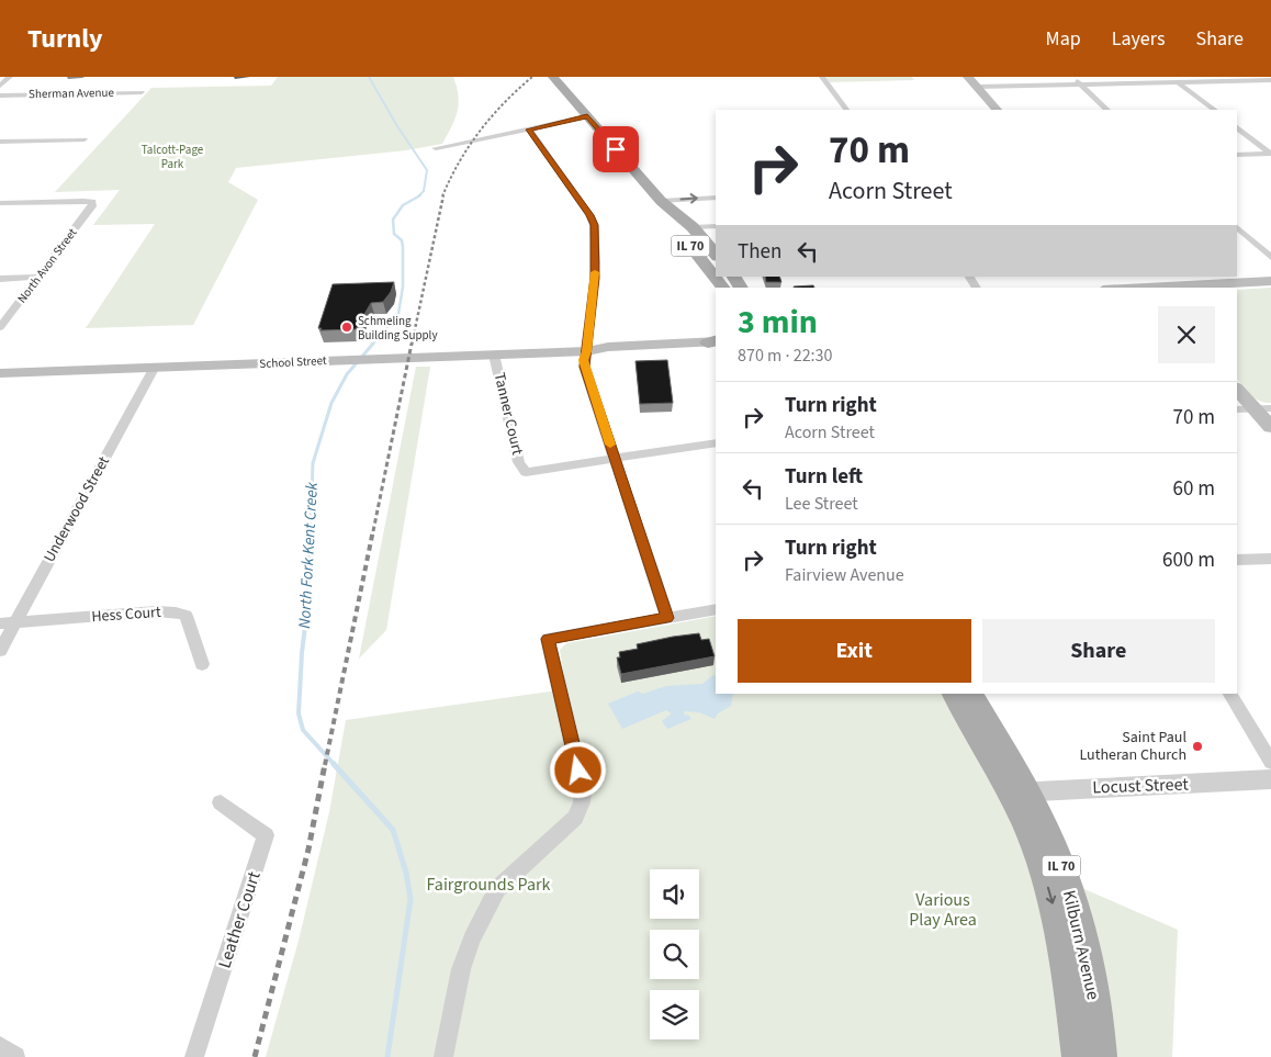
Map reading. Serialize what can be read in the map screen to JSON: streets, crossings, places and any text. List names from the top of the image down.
{
  "streets": {
    "main road": ["IL 70", "School Street", "Kilburn Avenue"],
    "street": [
      "Sherman Avenue",
      "North Avon Street",
      "Tanner Court",
      "Underwood Street",
      "Hess Court",
      "Locust Street",
      "Leather Court"
    ]
  },
  "crossings": [
    ["School Street", "Tanner Court"],
    ["School Street", "Underwood Street"],
    ["Underwood Street", "Hess Court"],
    ["Locust Street", "Kilburn Avenue"]
  ],
  "water": ["North Fork Kent Creek"],
  "parks": ["Talcott-Page Park", "Fairgrounds Park", "Various Play Area"],
  "places": ["Schmeling Building Supply", "Saint Paul Lutheran Church"],
  "page": {
    "header": "Turnly",
    "nav": ["Map", "Layers", "Share"],
    "turn": ["70 m", "Acorn Street"],
    "then": "Then",
    "heading": ["3 min", "870 m · 22:30"],
    "list": [
      {
        "name": "Turn right",
        "note": "Acorn Street",
        "value": "70 m"
      },
      {
        "name": "Turn left",
        "note": "Lee Street",
        "value": "60 m"
      },
      {
        "name": "Turn right",
        "note": "Fairview Avenue",
        "value": "600 m"
      }
    ],
    "buttons": ["Exit", "Share"]
  }
}
